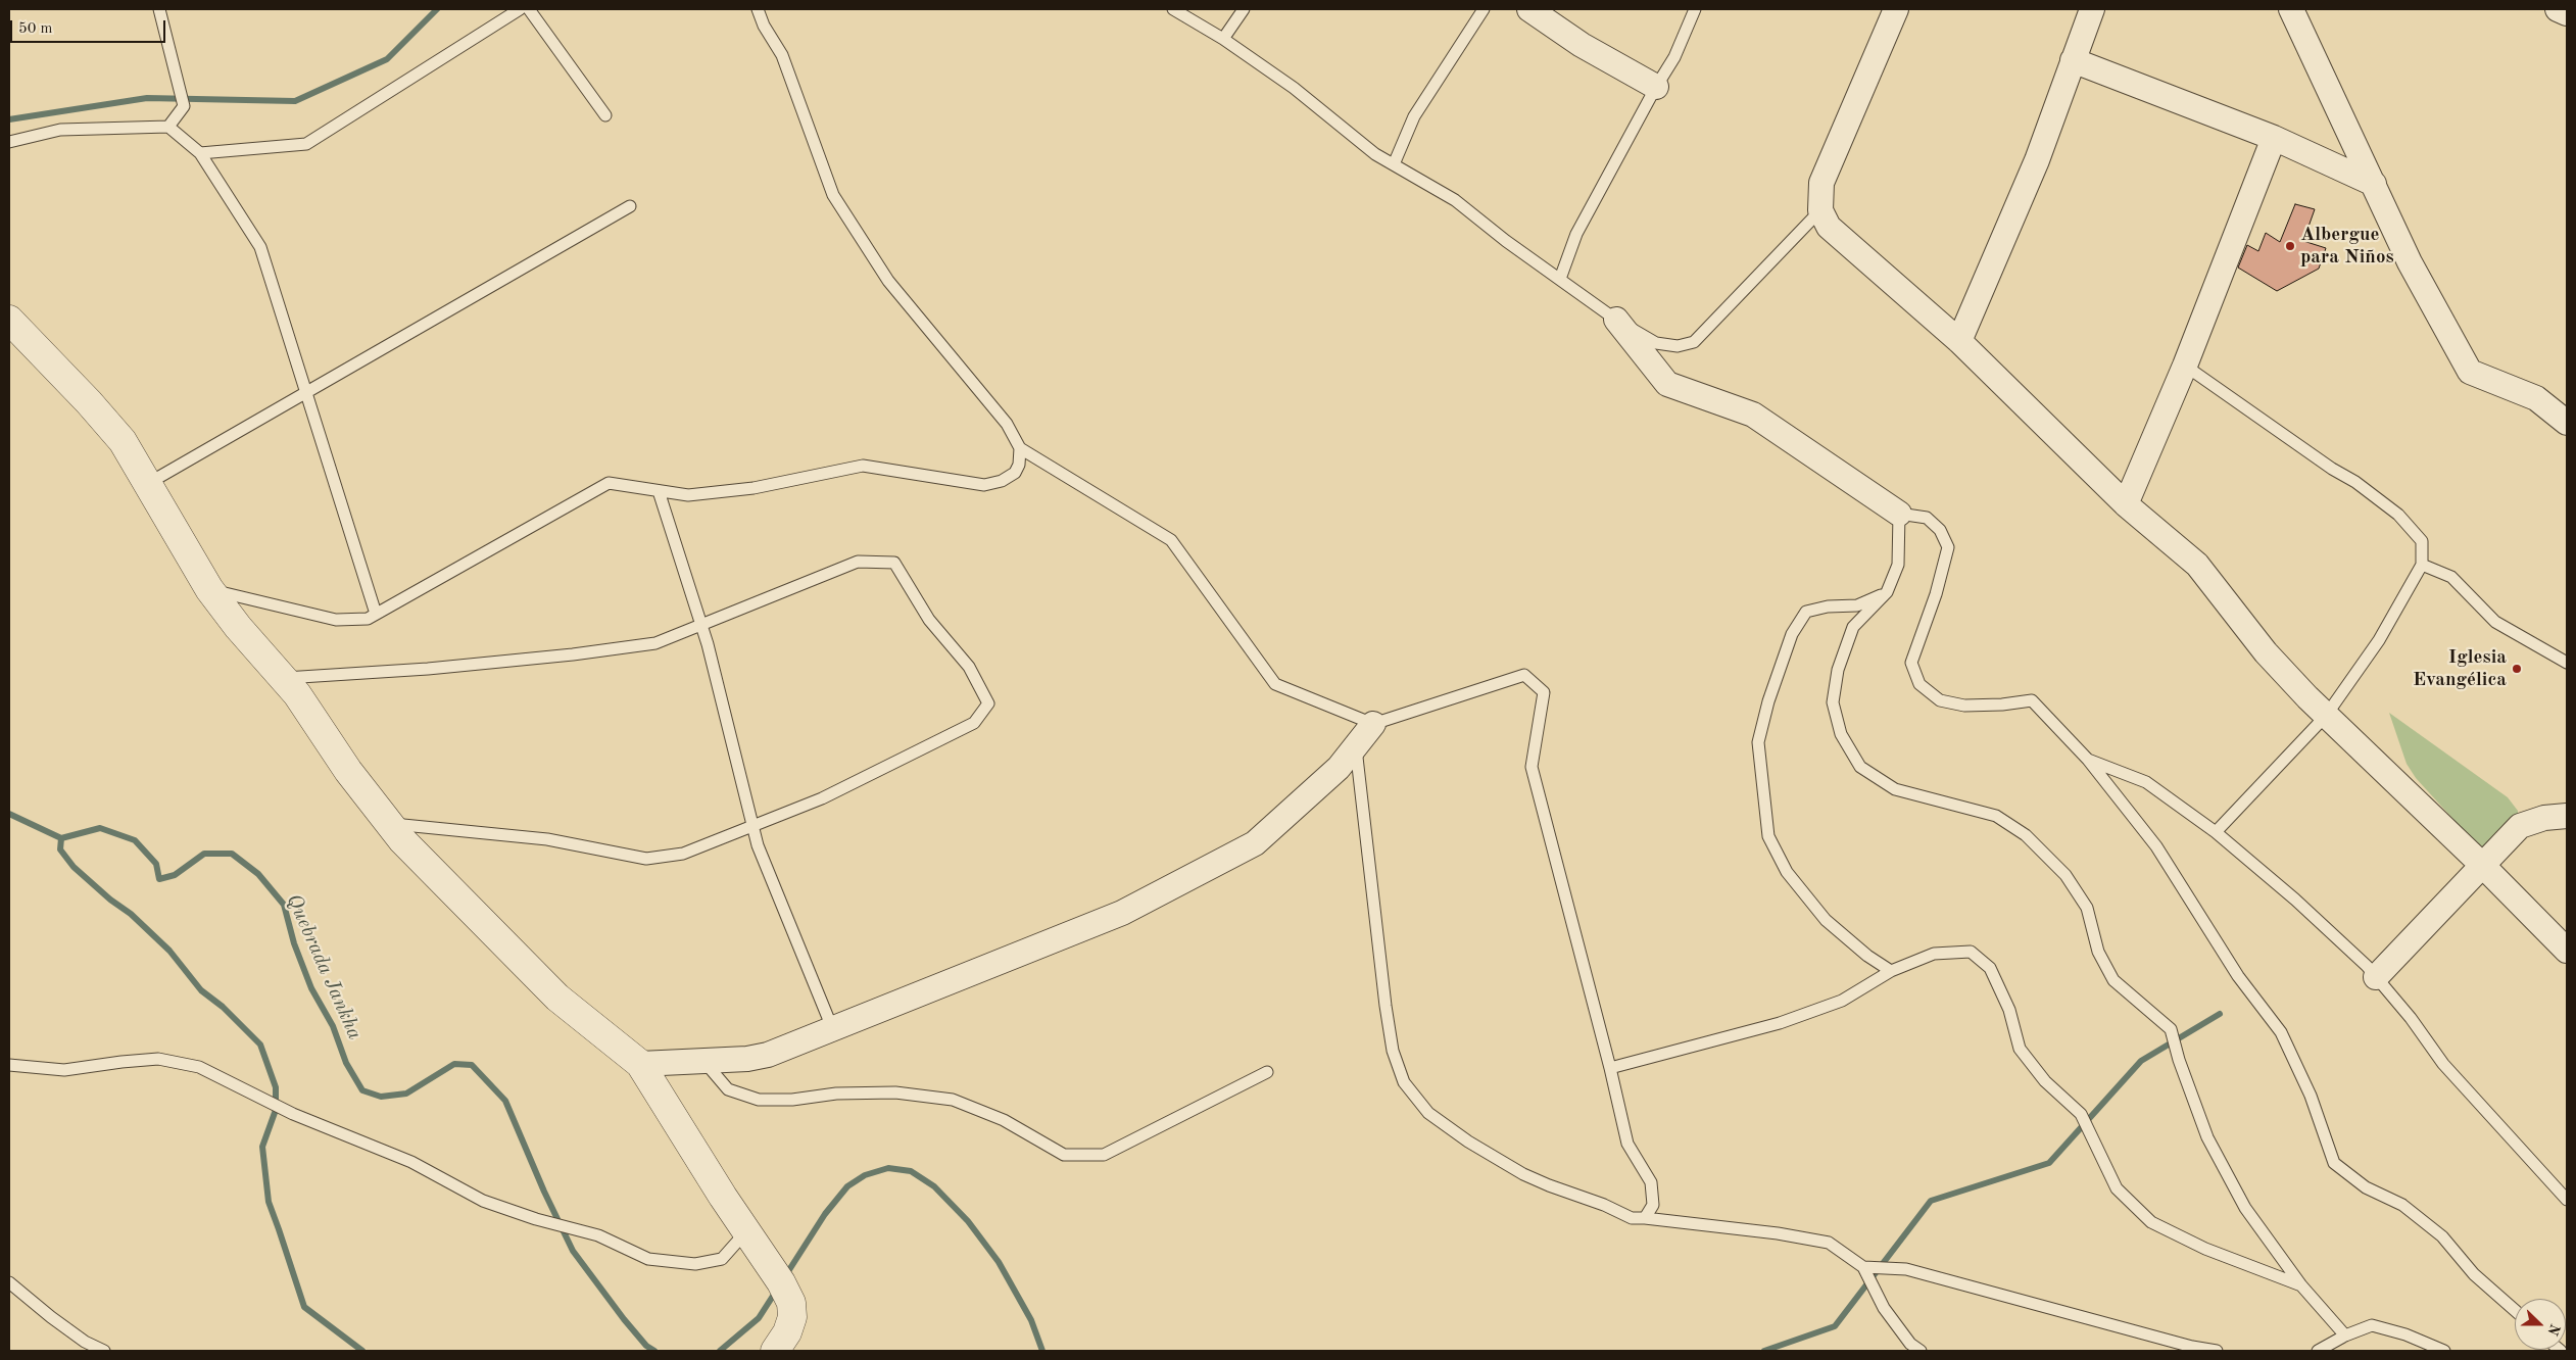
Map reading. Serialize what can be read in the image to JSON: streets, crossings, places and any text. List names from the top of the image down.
{
  "water": ["Quebrada Jankha"],
  "places": ["Albergue para Niños", "Iglesia Evangélica"],
  "scale_bar": "50 m",
  "north": "right"
}
